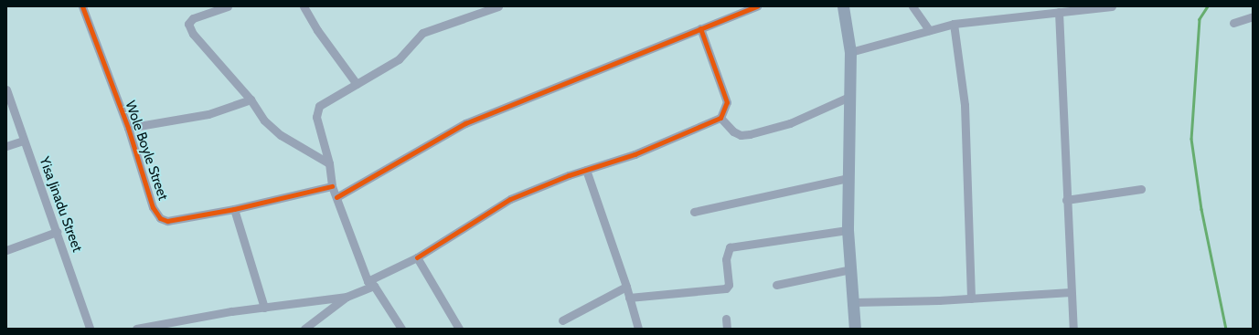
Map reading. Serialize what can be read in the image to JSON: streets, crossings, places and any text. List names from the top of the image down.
{
  "streets": {
    "street": ["Wole Boyle Street", "Yisa Jinadu Street"]
  }
}
